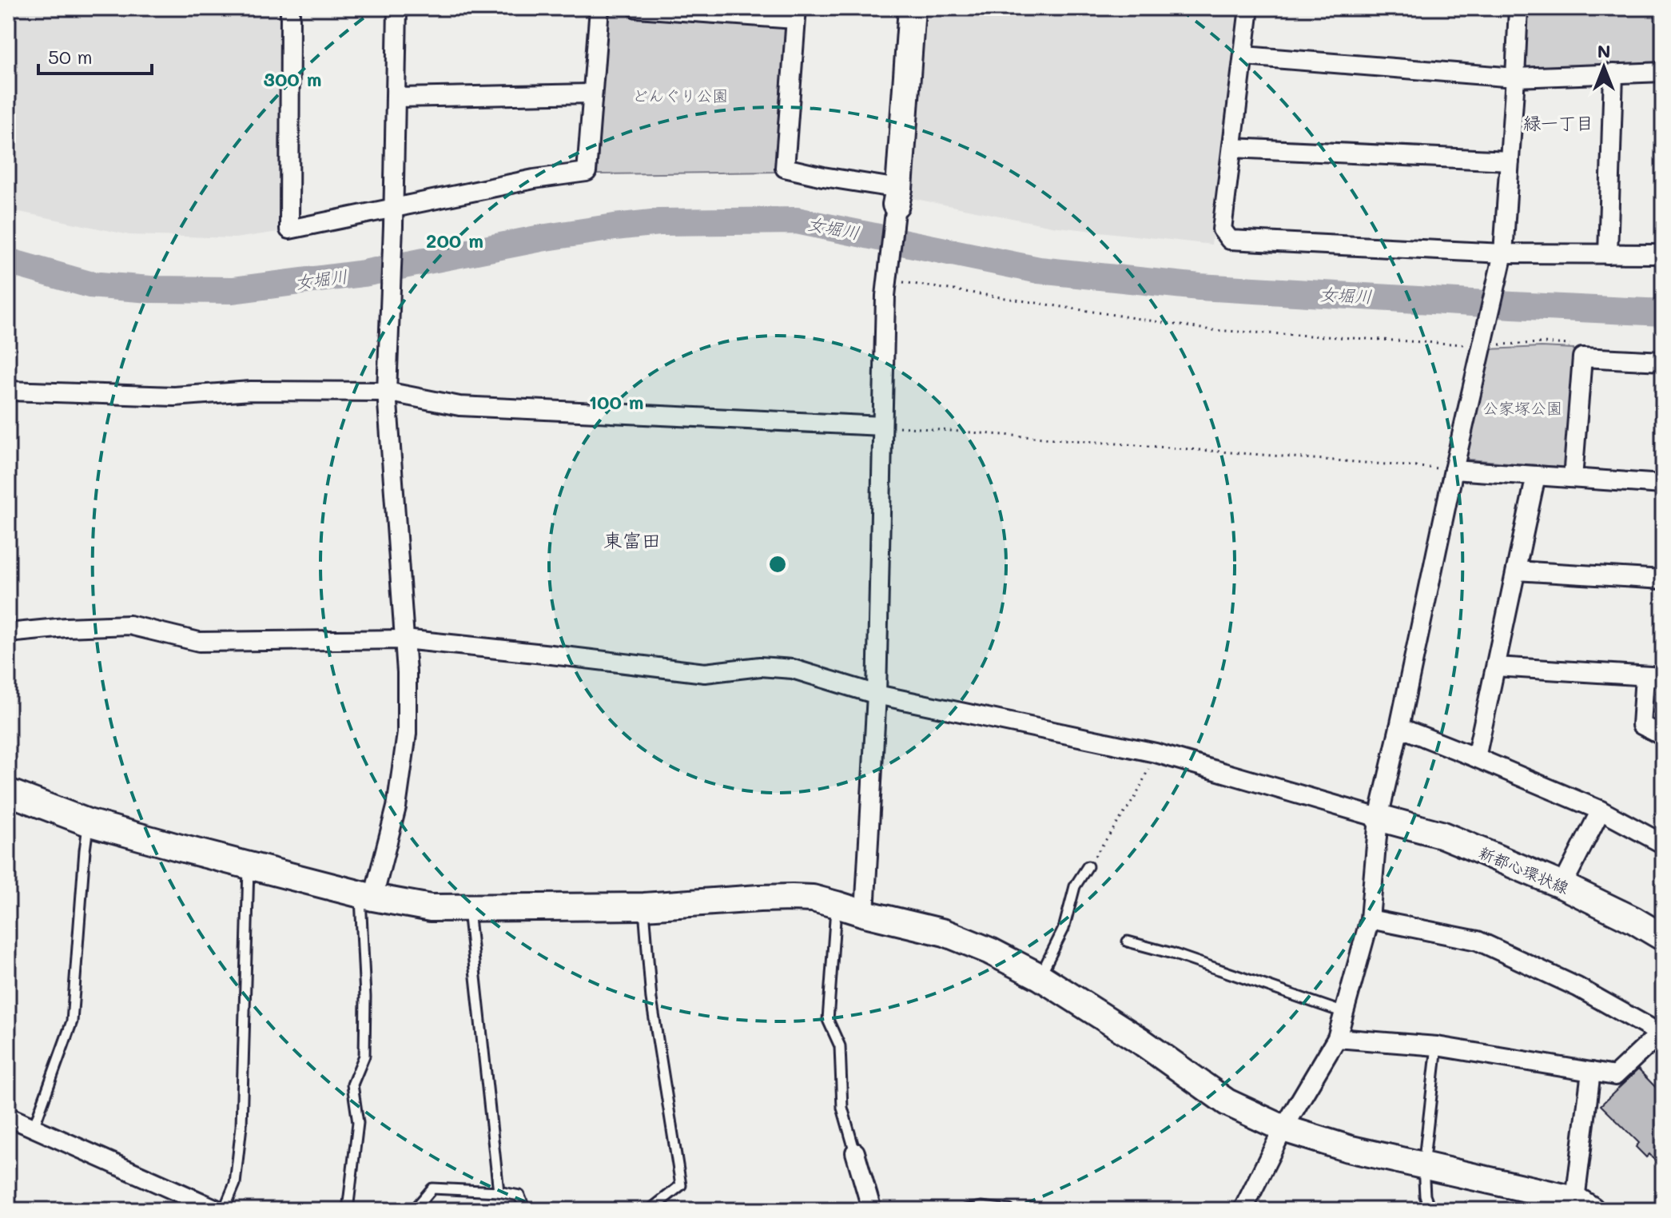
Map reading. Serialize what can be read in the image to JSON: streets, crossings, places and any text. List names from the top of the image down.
{
  "streets": {
    "street": ["新都心環状線"]
  },
  "districts": ["緑一丁目", "東富田"],
  "water": ["女堀川"],
  "parks": ["どんぐり公園", "公家塚公園"],
  "scale_bar": "50 m",
  "north": "top",
  "rings": ["300 m", "200 m", "100 m"]
}
